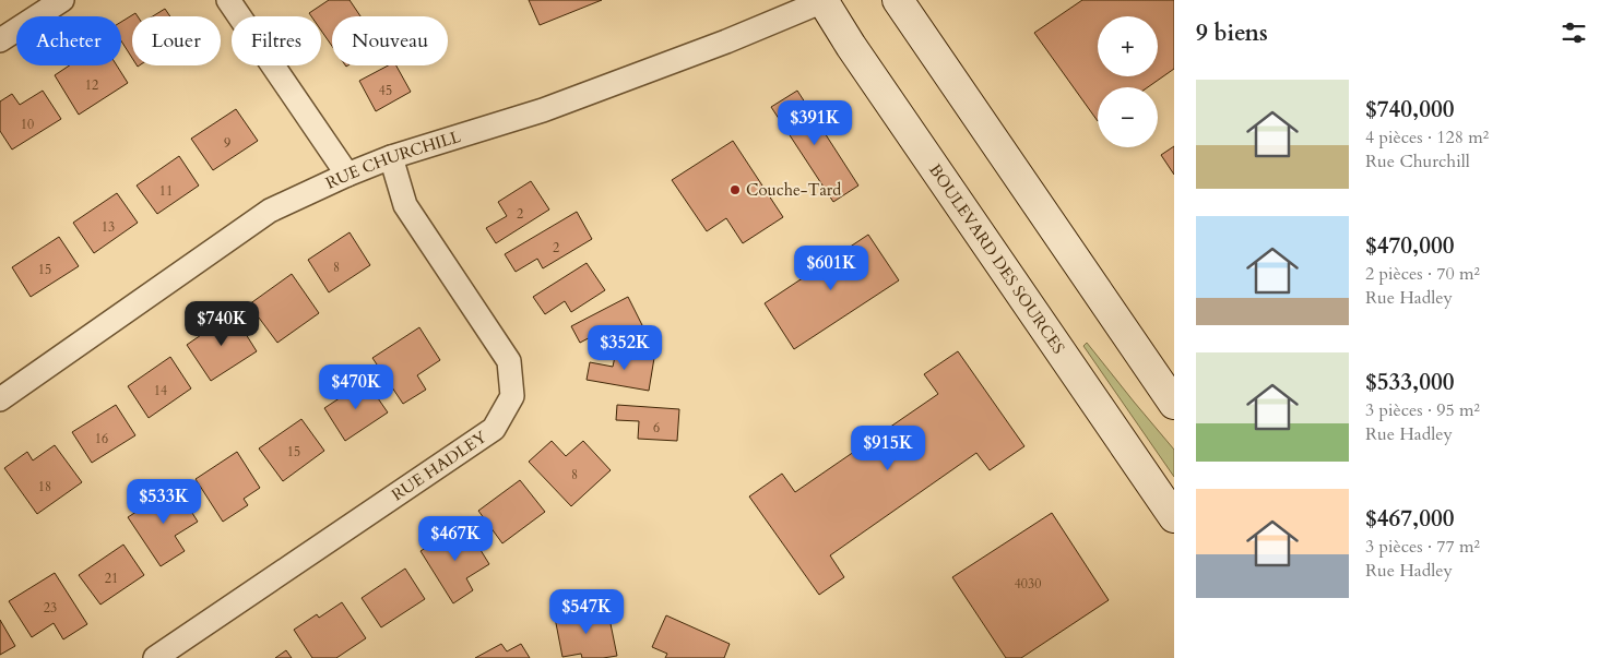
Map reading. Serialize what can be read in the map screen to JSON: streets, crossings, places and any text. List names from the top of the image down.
{
  "streets": {
    "main road": ["BOULEVARD DES SOURCES"],
    "street": ["RUE CHURCHILL", "RUE HADLEY"]
  },
  "crossings": [
    ["RUE CHURCHILL", "BOULEVARD DES SOURCES"],
    ["RUE CHURCHILL", "RUE HADLEY"]
  ],
  "places": ["Couche-Tard"],
  "house_numbers": [
    "12",
    "45",
    "10",
    "9",
    "11",
    "2",
    "13",
    "2",
    "8",
    "15",
    "14",
    "6",
    "16",
    "15",
    "8",
    "18",
    "21",
    "4030",
    "23"
  ],
  "page": {
    "heading": "9 biens",
    "map_buttons": ["+", "−"],
    "chip": [
      "Acheter",
      "Louer",
      "Filtres",
      "Nouveau"
    ],
    "list": [
      {
        "name": "$740,000",
        "note": "4 pièces · 128 m² · Rue Churchill"
      },
      {
        "name": "$470,000",
        "note": "2 pièces · 70 m² · Rue Hadley"
      },
      {
        "name": "$533,000",
        "note": "3 pièces · 95 m² · Rue Hadley"
      },
      {
        "name": "$467,000",
        "note": "3 pièces · 77 m² · Rue Hadley"
      }
    ],
    "price": [
      "$391K",
      "$601K",
      "$740K",
      "$352K",
      "$470K",
      "$915K",
      "$533K",
      "$467K",
      "$547K"
    ]
  }
}
